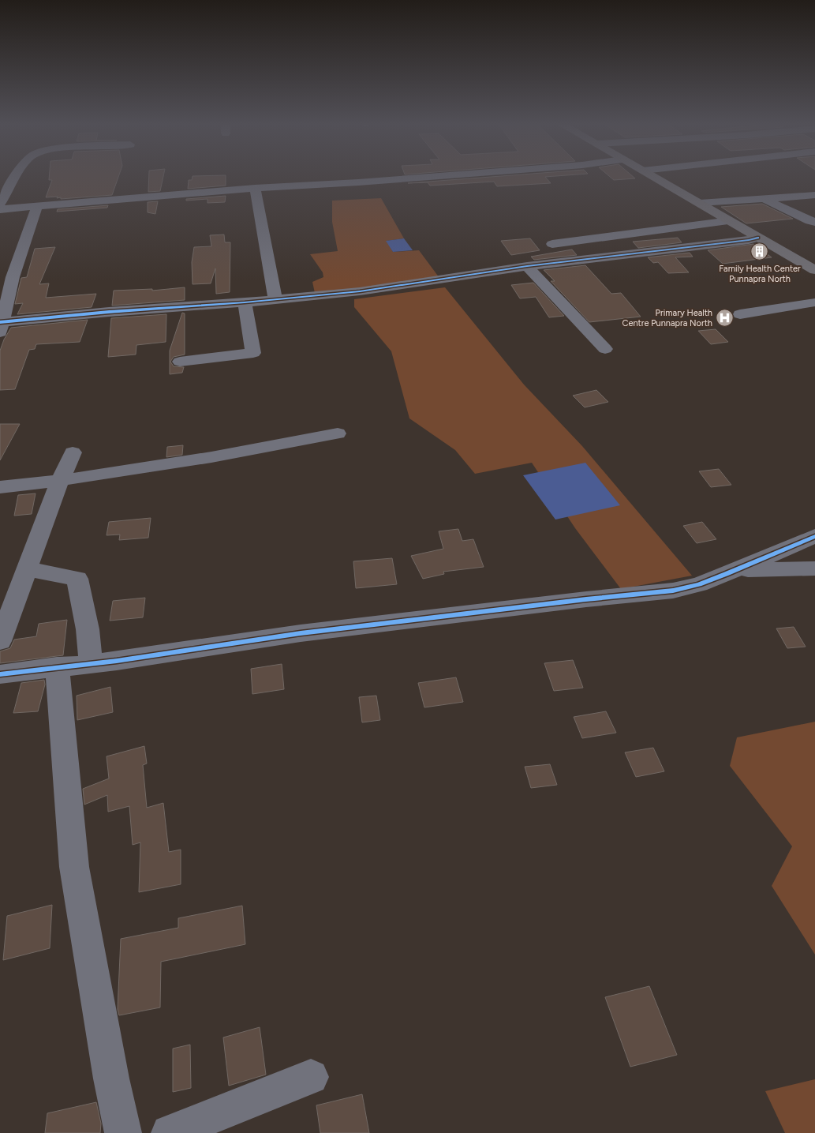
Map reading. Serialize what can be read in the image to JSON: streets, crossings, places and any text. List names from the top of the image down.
{
  "places": {
    "building": ["Family Health Center Punnapra North"],
    "hospital": ["Primary Health Centre Punnapra North"]
  }
}
